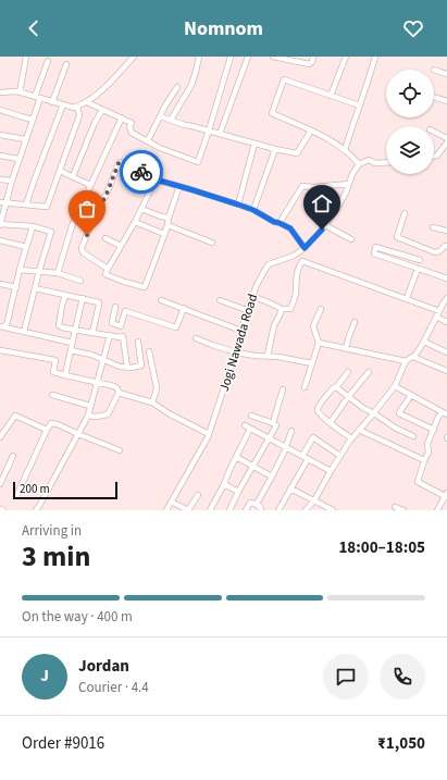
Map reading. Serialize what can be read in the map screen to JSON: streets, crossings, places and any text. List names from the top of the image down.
{
  "streets": {
    "street": ["Jogi Nawada Road"]
  },
  "scale_bar": "200 m",
  "page": {
    "header": "Nomnom",
    "scale": "200 m",
    "heading": ["3 min", "Arriving in", "18:00–18:05"],
    "panel": [
      "Jordan",
      "Courier · 4.4",
      "Order #9016",
      "₹1,050"
    ],
    "bar": "On the way · 400 m",
    "round": "J"
  }
}
